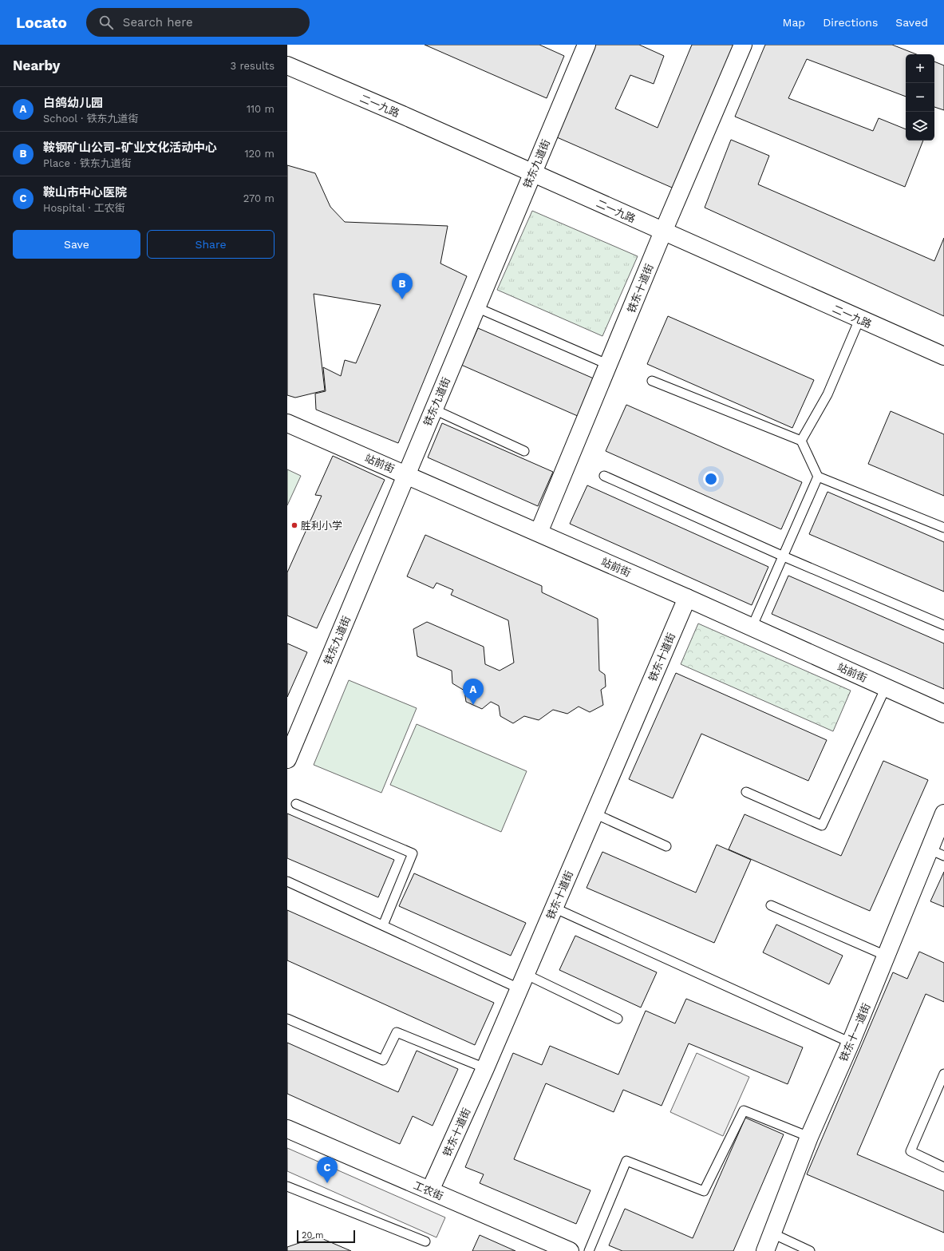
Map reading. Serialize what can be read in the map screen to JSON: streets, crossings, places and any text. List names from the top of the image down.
{
  "streets": {
    "street": [
      "二一九路",
      "铁东九道街",
      "铁东十道街",
      "站前街",
      "铁东十一道街",
      "工农街"
    ]
  },
  "crossings": [
    ["二一九路", "铁东九道街"],
    ["二一九路", "铁东十道街"],
    ["铁东九道街", "站前街"],
    ["铁东十道街", "站前街"],
    ["铁东十道街", "工农街"]
  ],
  "places": ["胜利小学"],
  "scale_bar": "20 m",
  "page": {
    "header": "Locato",
    "search": "Search here",
    "nav": ["Map", "Directions", "Saved"],
    "heading": ["Nearby", "3 results"],
    "map_buttons": ["+", "−"],
    "list": [
      {
        "mark": "A",
        "name": "白鸽幼儿园",
        "note": "School · 铁东九道街",
        "value": "110 m"
      },
      {
        "mark": "B",
        "name": "鞍钢矿山公司-矿业文化活动中心",
        "note": "Place · 铁东九道街",
        "value": "120 m"
      },
      {
        "mark": "C",
        "name": "鞍山市中心医院",
        "note": "Hospital · 工农街",
        "value": "270 m"
      }
    ],
    "buttons": ["Save", "Share"],
    "pins": ["B", "A", "C"],
    "scale": "20 m"
  }
}
